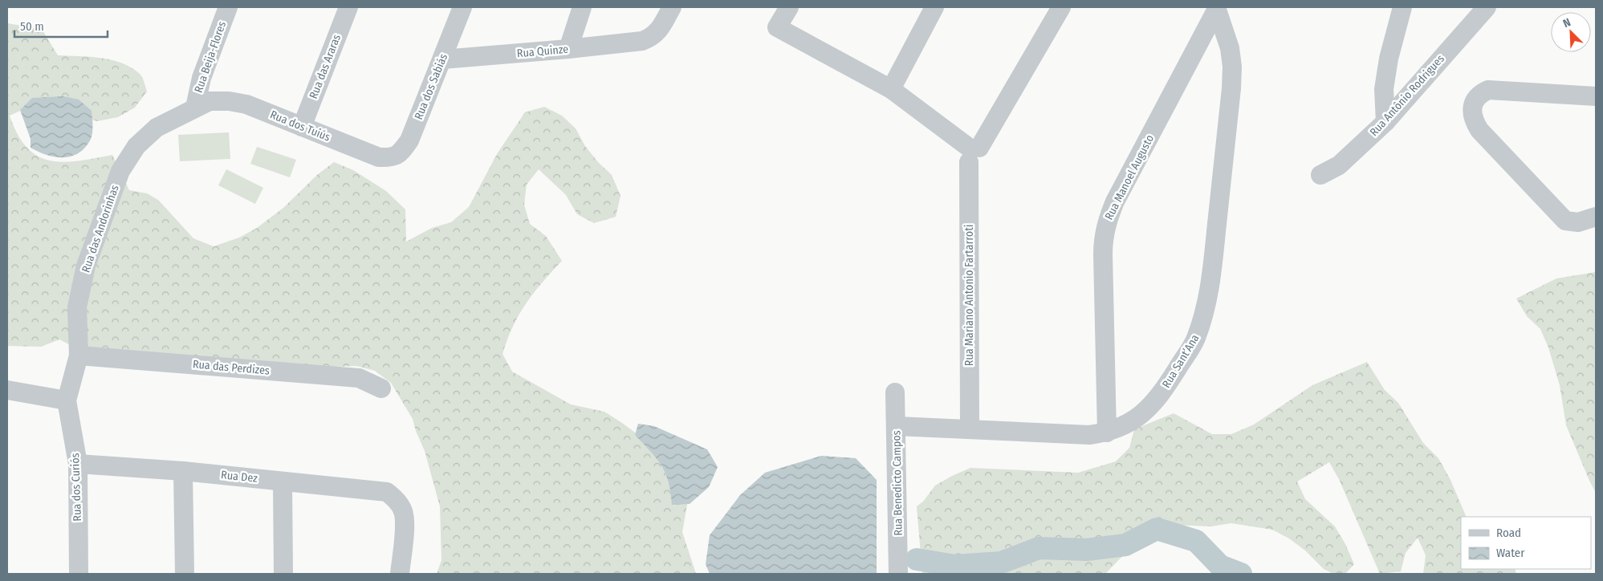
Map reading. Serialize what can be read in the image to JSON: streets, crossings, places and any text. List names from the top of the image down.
{
  "streets": {
    "street": [
      "Rua Quinze",
      "Rua Beija-Flores",
      "Rua das Araras",
      "Rua dos Sabiás",
      "Rua Antônio Rodrigues",
      "Rua dos Tuiús",
      "Rua Manoel Augusto",
      "Rua das Andorinhas",
      "Rua Mariano Antonio Fartarroti",
      "Rua Sant’Ana",
      "Rua das Perdizes",
      "Rua Dez",
      "Rua Benedicto Campos",
      "Rua dos Curiós"
    ]
  },
  "crossings": [
    ["Rua Quinze", "Rua dos Sabiás"],
    ["Rua Beija-Flores", "Rua dos Tuiús"],
    ["Rua Beija-Flores", "Rua das Andorinhas"],
    ["Rua das Araras", "Rua dos Tuiús"],
    ["Rua dos Sabiás", "Rua dos Tuiús"],
    ["Rua dos Tuiús", "Rua das Andorinhas"],
    ["Rua Manoel Augusto", "Rua Sant’Ana"],
    ["Rua das Andorinhas", "Rua das Perdizes"],
    ["Rua das Andorinhas", "Rua dos Curiós"],
    ["Rua Mariano Antonio Fartarroti", "Rua Sant’Ana"],
    ["Rua Sant’Ana", "Rua Benedicto Campos"],
    ["Rua Dez", "Rua dos Curiós"]
  ],
  "legend": ["Road", "Water"],
  "scale_bar": "50 m",
  "north": "top left"
}
